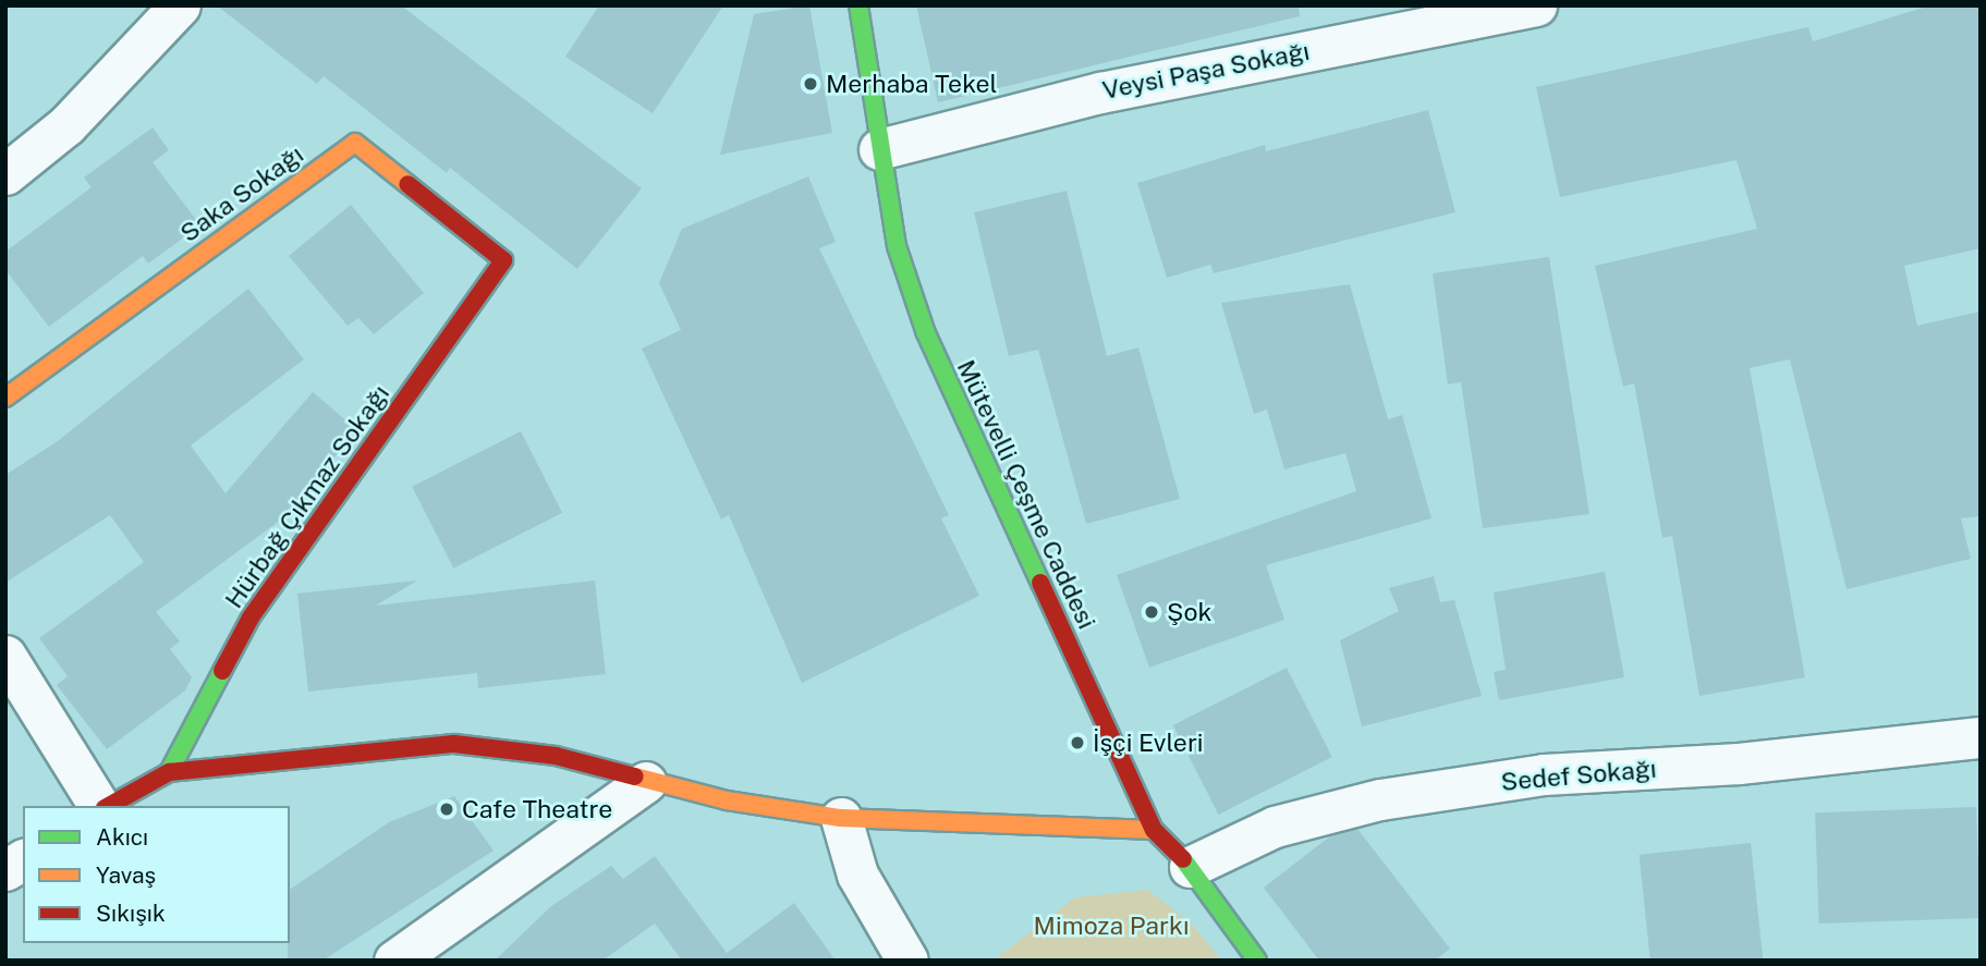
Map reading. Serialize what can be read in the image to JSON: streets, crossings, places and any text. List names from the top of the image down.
{
  "streets": {
    "street": [
      "Veysi Paşa Sokağı",
      "Saka Sokağı",
      "Mütevelli Çeşme Caddesi",
      "Hürbağ Çıkmaz Sokağı",
      "Sedef Sokağı"
    ]
  },
  "crossings": [
    ["Veysi Paşa Sokağı", "Mütevelli Çeşme Caddesi"],
    ["Saka Sokağı", "Hürbağ Çıkmaz Sokağı"],
    ["Mütevelli Çeşme Caddesi", "Sedef Sokağı"]
  ],
  "parks": ["Mimoza Parkı"],
  "places": [
    "Merhaba Tekel",
    "Şok",
    "İşçi Evleri",
    "Cafe Theatre"
  ],
  "legend": ["Akıcı", "Yavaş", "Sıkışık"]
}
